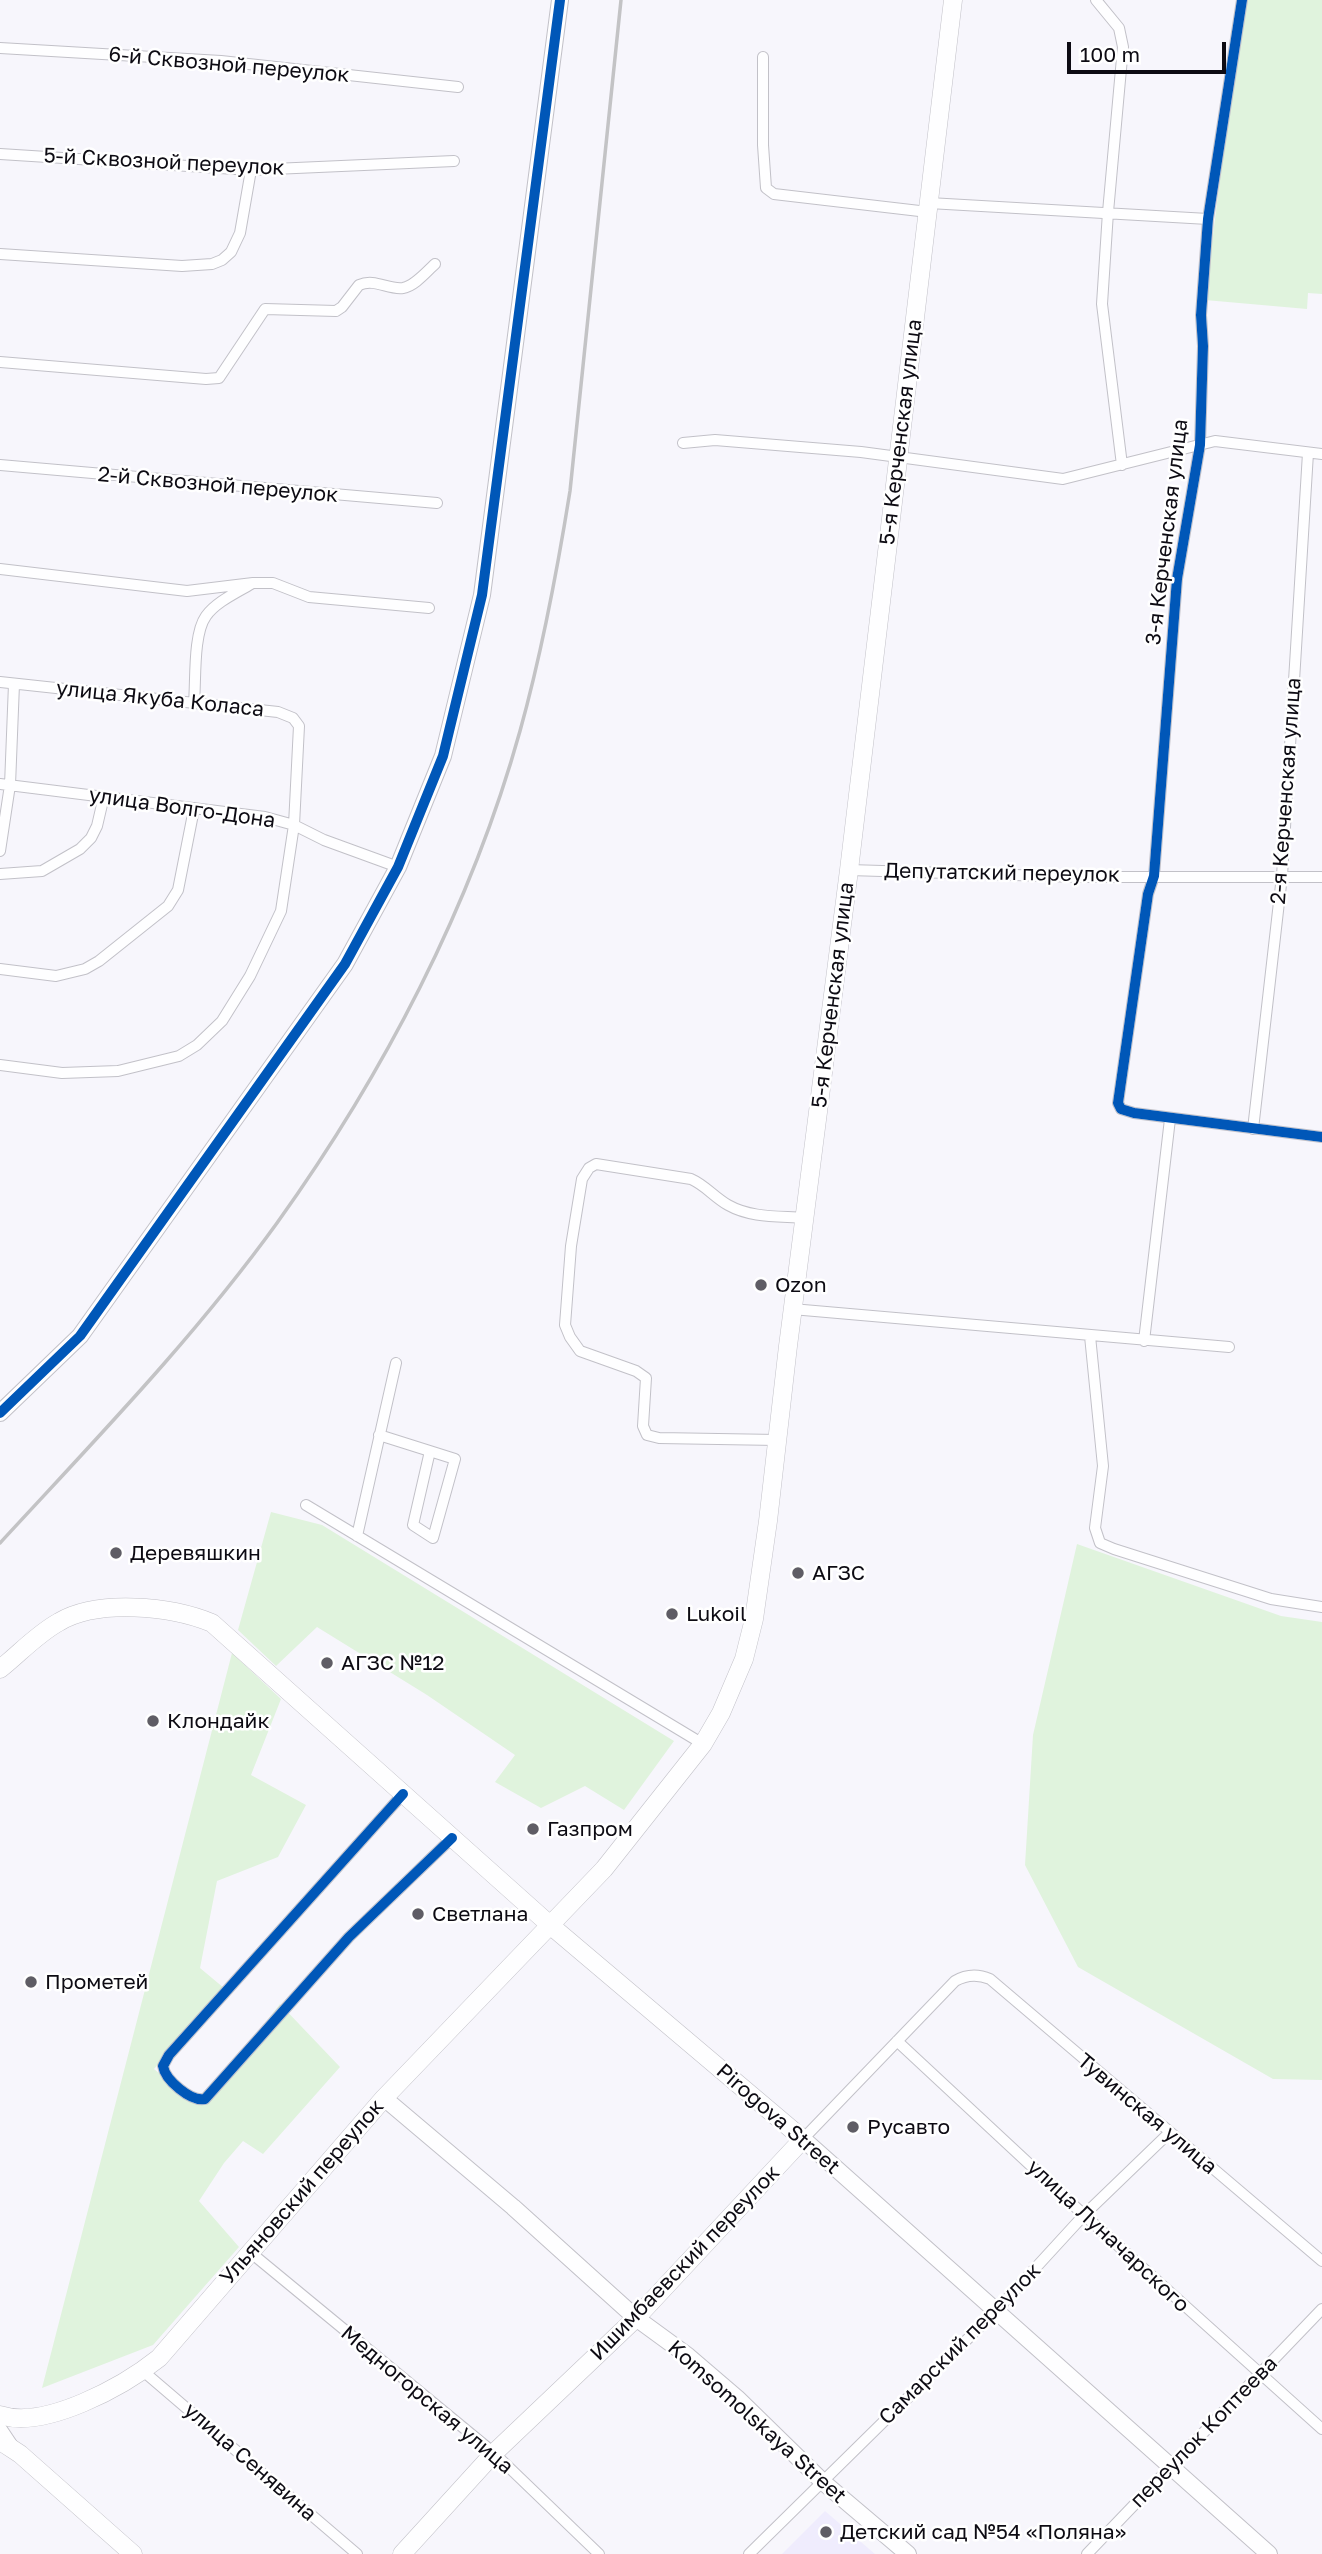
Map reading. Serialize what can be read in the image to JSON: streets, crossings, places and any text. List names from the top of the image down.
{
  "streets": {
    "main road": [
      "5-я Керченская улица",
      "Pirogova Street",
      "Ульяновский переулок",
      "Ишимбаевский переулок"
    ],
    "street": [
      "6-й Сквозной переулок",
      "5-й Сквозной переулок",
      "2-й Сквозной переулок",
      "3-я Керченская улица",
      "улица Якуба Коласа",
      "2-я Керченская улица",
      "улица Волго-Дона",
      "Депутатский переулок",
      "Тувинская улица",
      "улица Луначарского",
      "Самарский переулок",
      "Медногорская улица",
      "Komsomolskaya Street",
      "переулок Коптеева",
      "улица Сенявина"
    ]
  },
  "crossings": [
    ["5-я Керченская улица", "Депутатский переулок"],
    ["5-я Керченская улица", "Pirogova Street"],
    ["5-я Керченская улица", "Ульяновский переулок"],
    ["3-я Керченская улица", "Депутатский переулок"],
    ["улица Якуба Коласа", "улица Волго-Дона"],
    ["2-я Керченская улица", "Депутатский переулок"],
    ["Тувинская улица", "Ишимбаевский переулок"],
    ["Тувинская улица", "Самарский переулок"],
    ["Pirogova Street", "Ульяновский переулок"],
    ["Pirogova Street", "Ишимбаевский переулок"],
    ["Pirogova Street", "Самарский переулок"],
    ["Pirogova Street", "переулок Коптеева"],
    ["Ульяновский переулок", "Медногорская улица"],
    ["Ульяновский переулок", "Komsomolskaya Street"],
    ["Ульяновский переулок", "улица Сенявина"],
    ["улица Луначарского", "Ишимбаевский переулок"],
    ["улица Луначарского", "Самарский переулок"],
    ["улица Луначарского", "переулок Коптеева"],
    ["Ишимбаевский переулок", "Медногорская улица"],
    ["Ишимбаевский переулок", "Komsomolskaya Street"],
    ["Самарский переулок", "Komsomolskaya Street"]
  ],
  "places": [
    "Ozon",
    "Деревяшкин",
    "АГЗС",
    "Lukoil",
    "АГЗС №12",
    "Клондайк",
    "Газпром",
    "Светлана",
    "Прометей",
    "Русавто",
    "Детский сад №54 «Поляна»"
  ],
  "scale_bar": "100 m"
}
